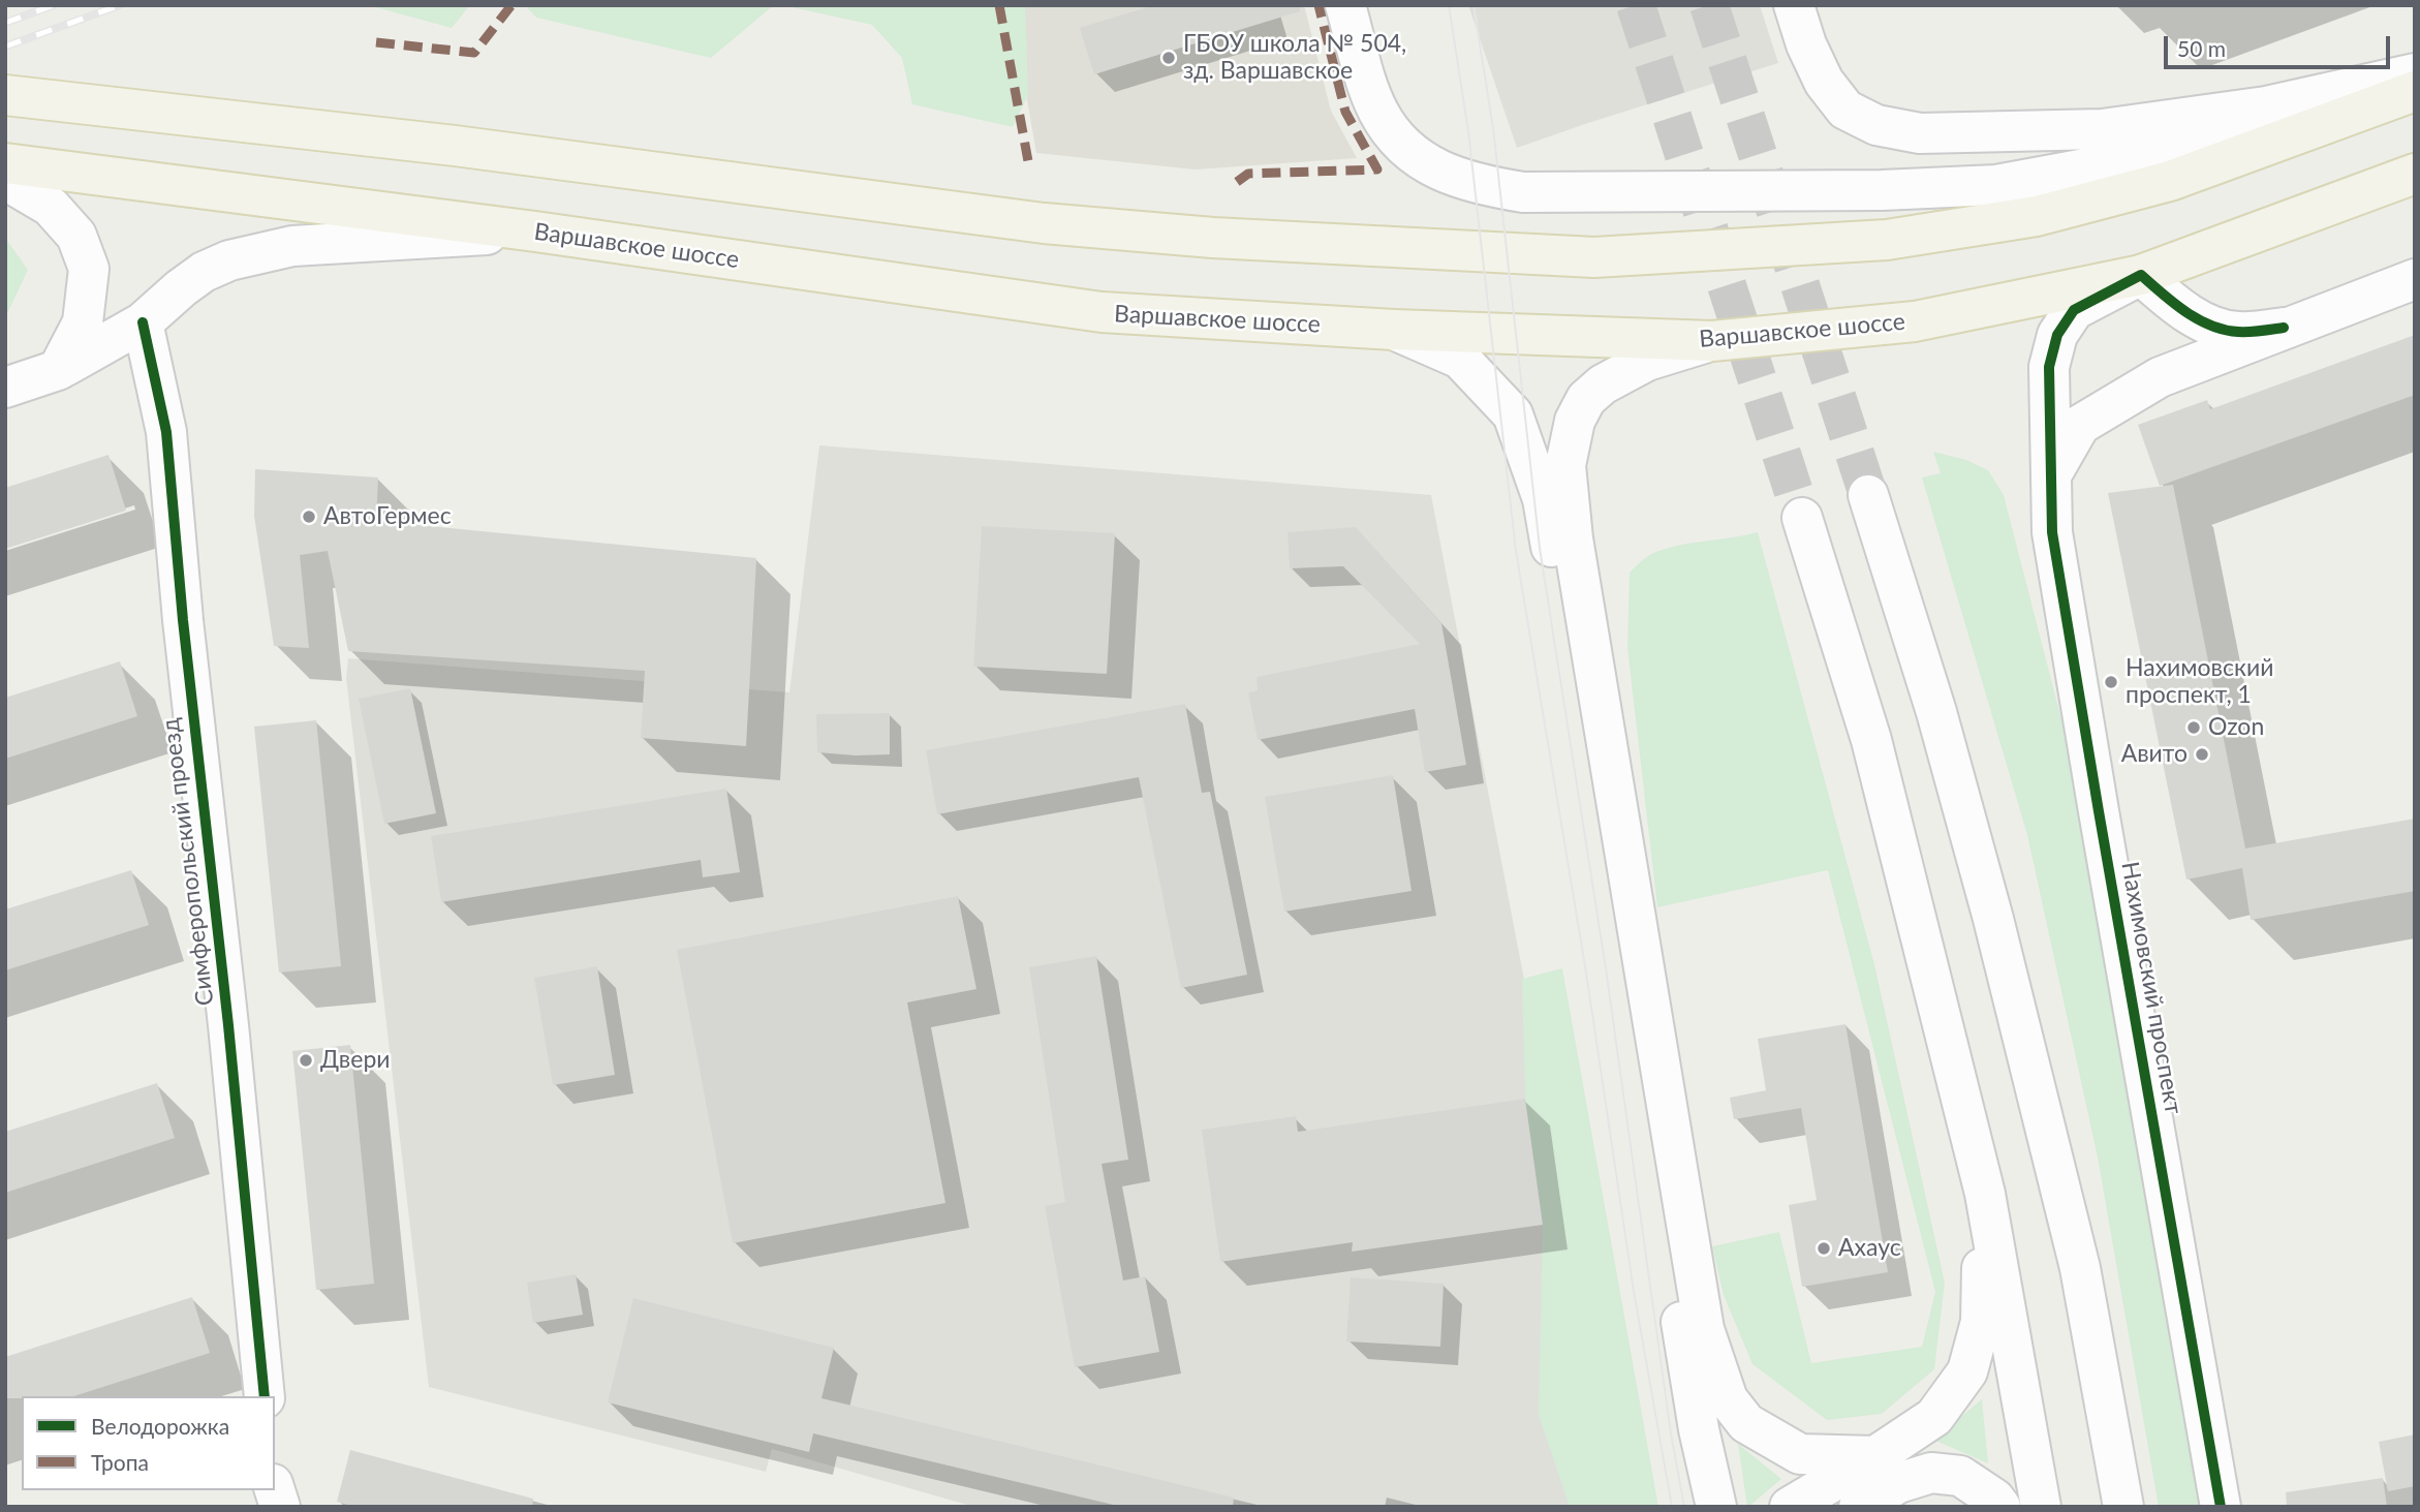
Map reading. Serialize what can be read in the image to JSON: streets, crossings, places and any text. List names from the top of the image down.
{
  "streets": {
    "main road": ["Варшавское шоссе", "Симферопольский проезд", "Нахимовский проспект"]
  },
  "crossings": [
    ["Варшавское шоссе", "Нахимовский проспект"]
  ],
  "places": [
    "ГБОУ школа № 504, зд. Варшавское",
    "АвтоГермес",
    "Нахимовский проспект, 1",
    "Ozon",
    "Авито",
    "Двери",
    "Ахаус"
  ],
  "legend": ["Велодорожка", "Тропа"],
  "scale_bar": "50 m"
}
